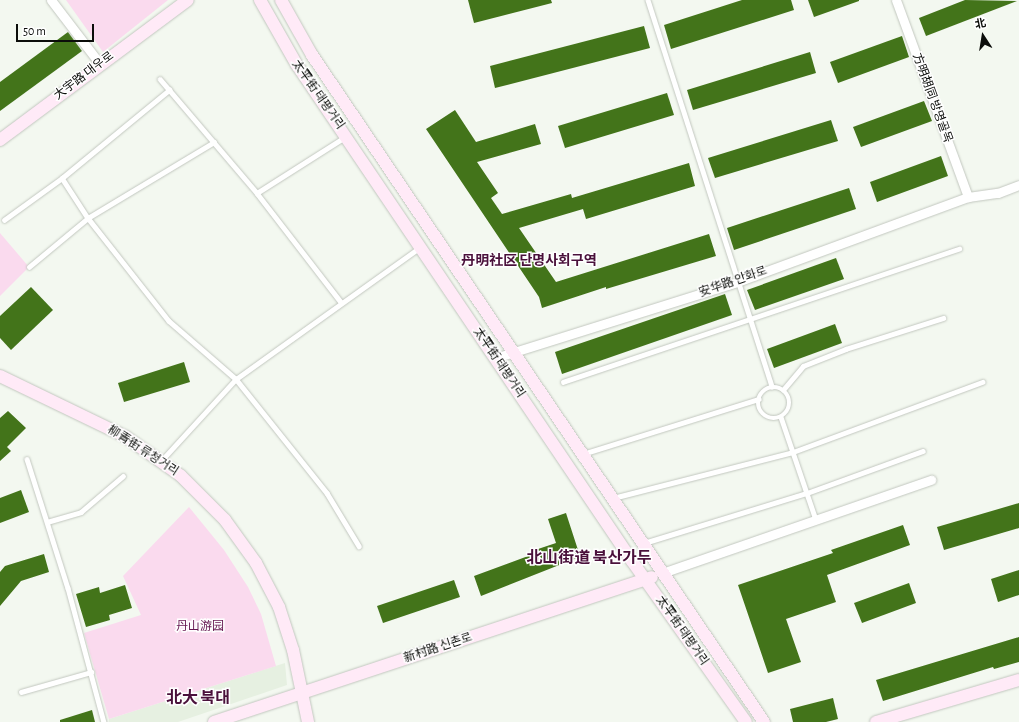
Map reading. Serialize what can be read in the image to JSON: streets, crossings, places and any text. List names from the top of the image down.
{
  "streets": {
    "main road": [
      "大宇路 대우로",
      "太平街 태평거리",
      "柳青街 류청거리",
      "新村路 신촌로"
    ],
    "street": ["方明胡同 방명골목", "安华路 안화로"]
  },
  "crossings": [
    ["太平街 태평거리", "安华路 안화로"],
    ["太平街 태평거리", "新村路 신촌로"],
    ["方明胡同 방명골목", "安华路 안화로"],
    ["柳青街 류청거리", "新村路 신촌로"]
  ],
  "districts": ["丹明社区 단명사회구역", "北山街道 북산가두", "北大 북대"],
  "parks": ["丹山游园"],
  "scale_bar": "50 m",
  "north": "top"
}
